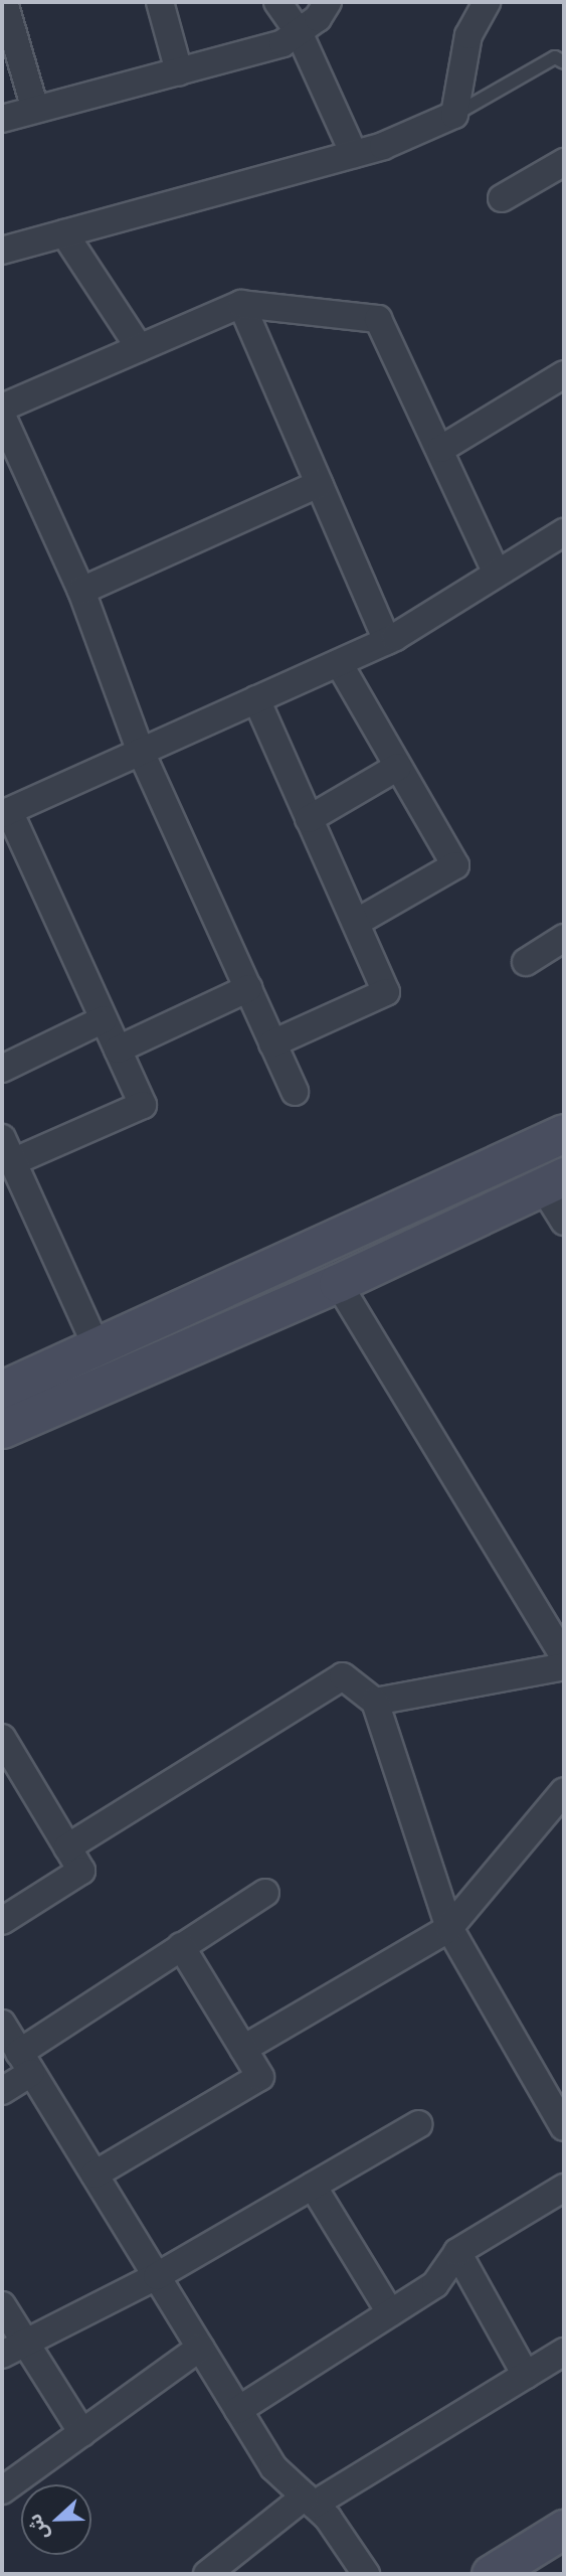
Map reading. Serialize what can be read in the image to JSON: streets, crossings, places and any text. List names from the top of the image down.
{
  "north": "left"
}
